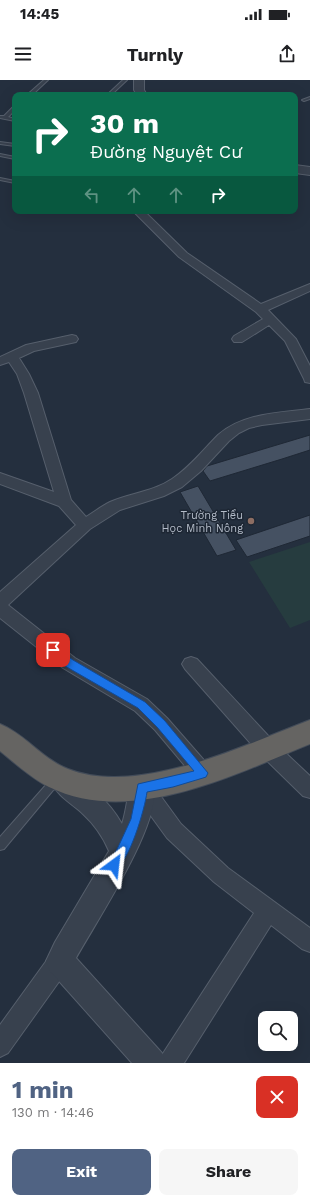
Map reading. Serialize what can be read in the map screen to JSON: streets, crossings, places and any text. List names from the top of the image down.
{
  "places": ["Trường Tiểu Học Minh Nông"],
  "page": {
    "status": "14:45",
    "header": "Turnly",
    "turn": ["30 m", "Đường Nguyệt Cư"],
    "heading": ["1 min", "130 m · 14:46"],
    "buttons": ["Exit", "Share"]
  }
}
